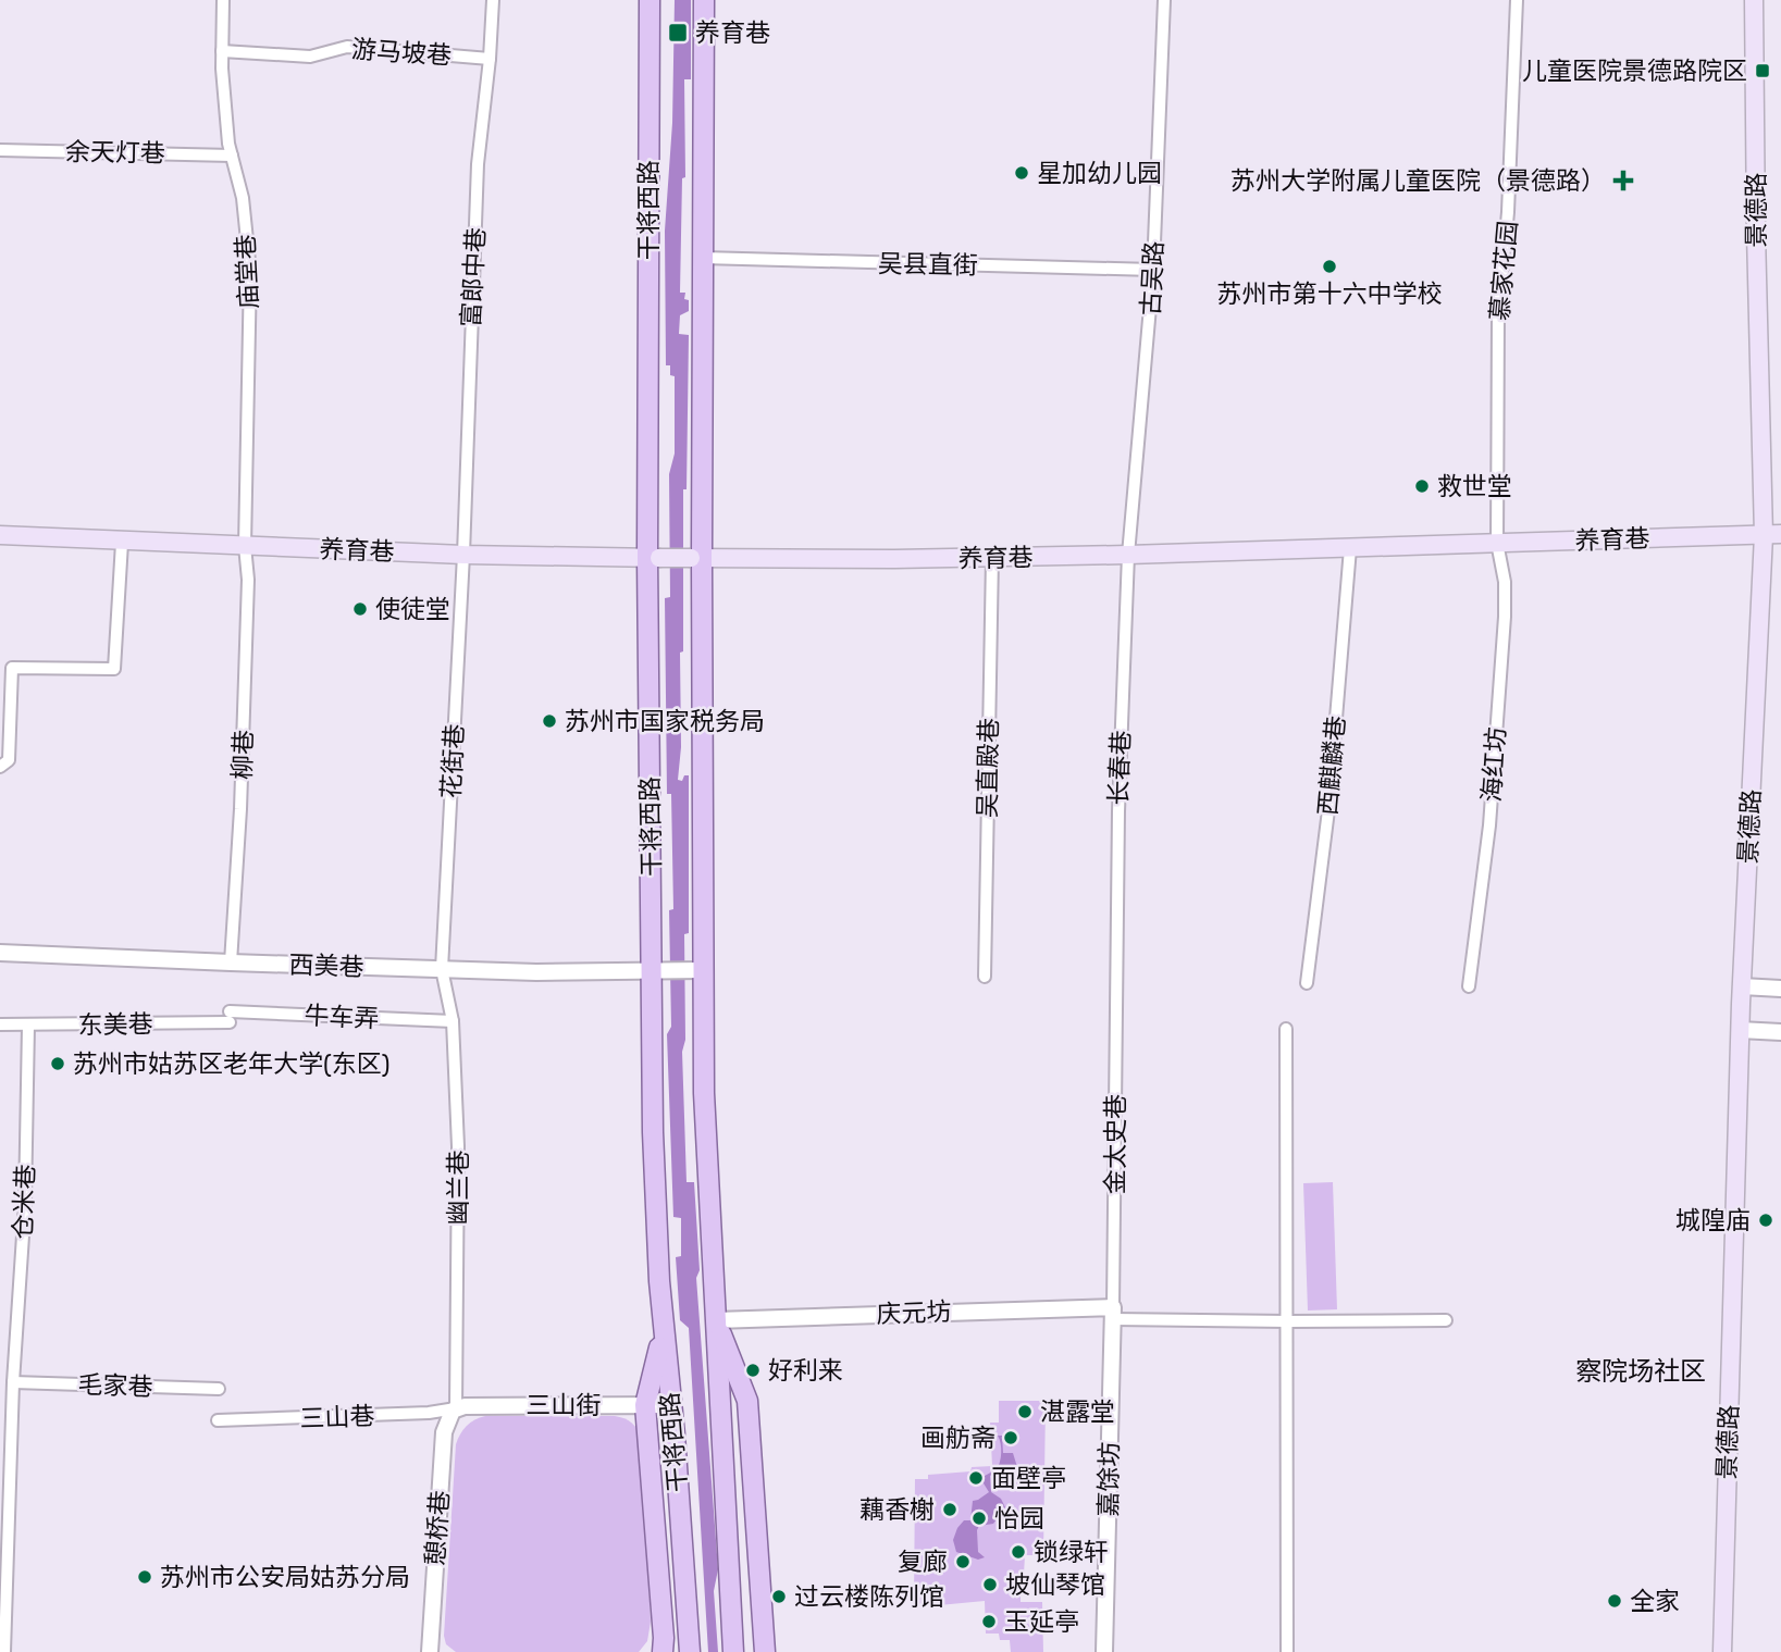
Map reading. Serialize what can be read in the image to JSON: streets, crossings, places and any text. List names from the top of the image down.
{
  "streets": {
    "main road": ["干将西路", "景德路", "养育巷"],
    "street": [
      "游马坡巷",
      "余天灯巷",
      "吴县直街",
      "慕家花园",
      "庙堂巷",
      "富郎中巷",
      "古吴路",
      "柳巷",
      "花街巷",
      "海红坊",
      "西麒麟巷",
      "吴直殿巷",
      "长春巷",
      "西美巷",
      "牛车弄",
      "东美巷",
      "金太史巷",
      "幽兰巷",
      "仓米巷",
      "庆元坊",
      "毛家巷",
      "三山街",
      "三山巷",
      "嘉馀坊",
      "憩桥巷"
    ]
  },
  "crossings": [
    ["游马坡巷", "庙堂巷"],
    ["游马坡巷", "富郎中巷"],
    ["余天灯巷", "庙堂巷"],
    ["干将西路", "吴县直街"],
    ["干将西路", "养育巷"],
    ["干将西路", "西美巷"],
    ["干将西路", "庆元坊"],
    ["干将西路", "三山街"],
    ["景德路", "养育巷"],
    ["吴县直街", "古吴路"],
    ["慕家花园", "养育巷"],
    ["慕家花园", "海红坊"],
    ["庙堂巷", "养育巷"],
    ["庙堂巷", "柳巷"],
    ["富郎中巷", "养育巷"],
    ["富郎中巷", "花街巷"],
    ["古吴路", "养育巷"],
    ["古吴路", "长春巷"],
    ["养育巷", "柳巷"],
    ["养育巷", "花街巷"],
    ["养育巷", "海红坊"],
    ["养育巷", "西麒麟巷"],
    ["养育巷", "吴直殿巷"],
    ["养育巷", "长春巷"],
    ["柳巷", "西美巷"],
    ["花街巷", "西美巷"],
    ["花街巷", "幽兰巷"],
    ["长春巷", "金太史巷"],
    ["西美巷", "幽兰巷"],
    ["牛车弄", "东美巷"],
    ["牛车弄", "幽兰巷"],
    ["东美巷", "仓米巷"],
    ["金太史巷", "庆元坊"],
    ["金太史巷", "嘉馀坊"],
    ["幽兰巷", "三山街"],
    ["幽兰巷", "三山巷"],
    ["幽兰巷", "憩桥巷"],
    ["仓米巷", "毛家巷"],
    ["庆元坊", "嘉馀坊"],
    ["三山街", "三山巷"],
    ["三山街", "憩桥巷"],
    ["三山巷", "憩桥巷"]
  ],
  "districts": ["察院场社区"],
  "places": {
    "transit": ["养育巷", "儿童医院景德路院区"],
    "other": [
      "星加幼儿园",
      "苏州市第十六中学校",
      "救世堂",
      "使徒堂",
      "苏州市国家税务局",
      "苏州市姑苏区老年大学(东区)",
      "城隍庙",
      "好利来",
      "湛露堂",
      "画舫斋",
      "面壁亭",
      "藕香榭",
      "怡园",
      "锁绿轩",
      "复廊",
      "苏州市公安局姑苏分局",
      "坡仙琴馆",
      "过云楼陈列馆",
      "全家",
      "玉延亭"
    ],
    "health": ["苏州大学附属儿童医院（景德路）"]
  }
}
